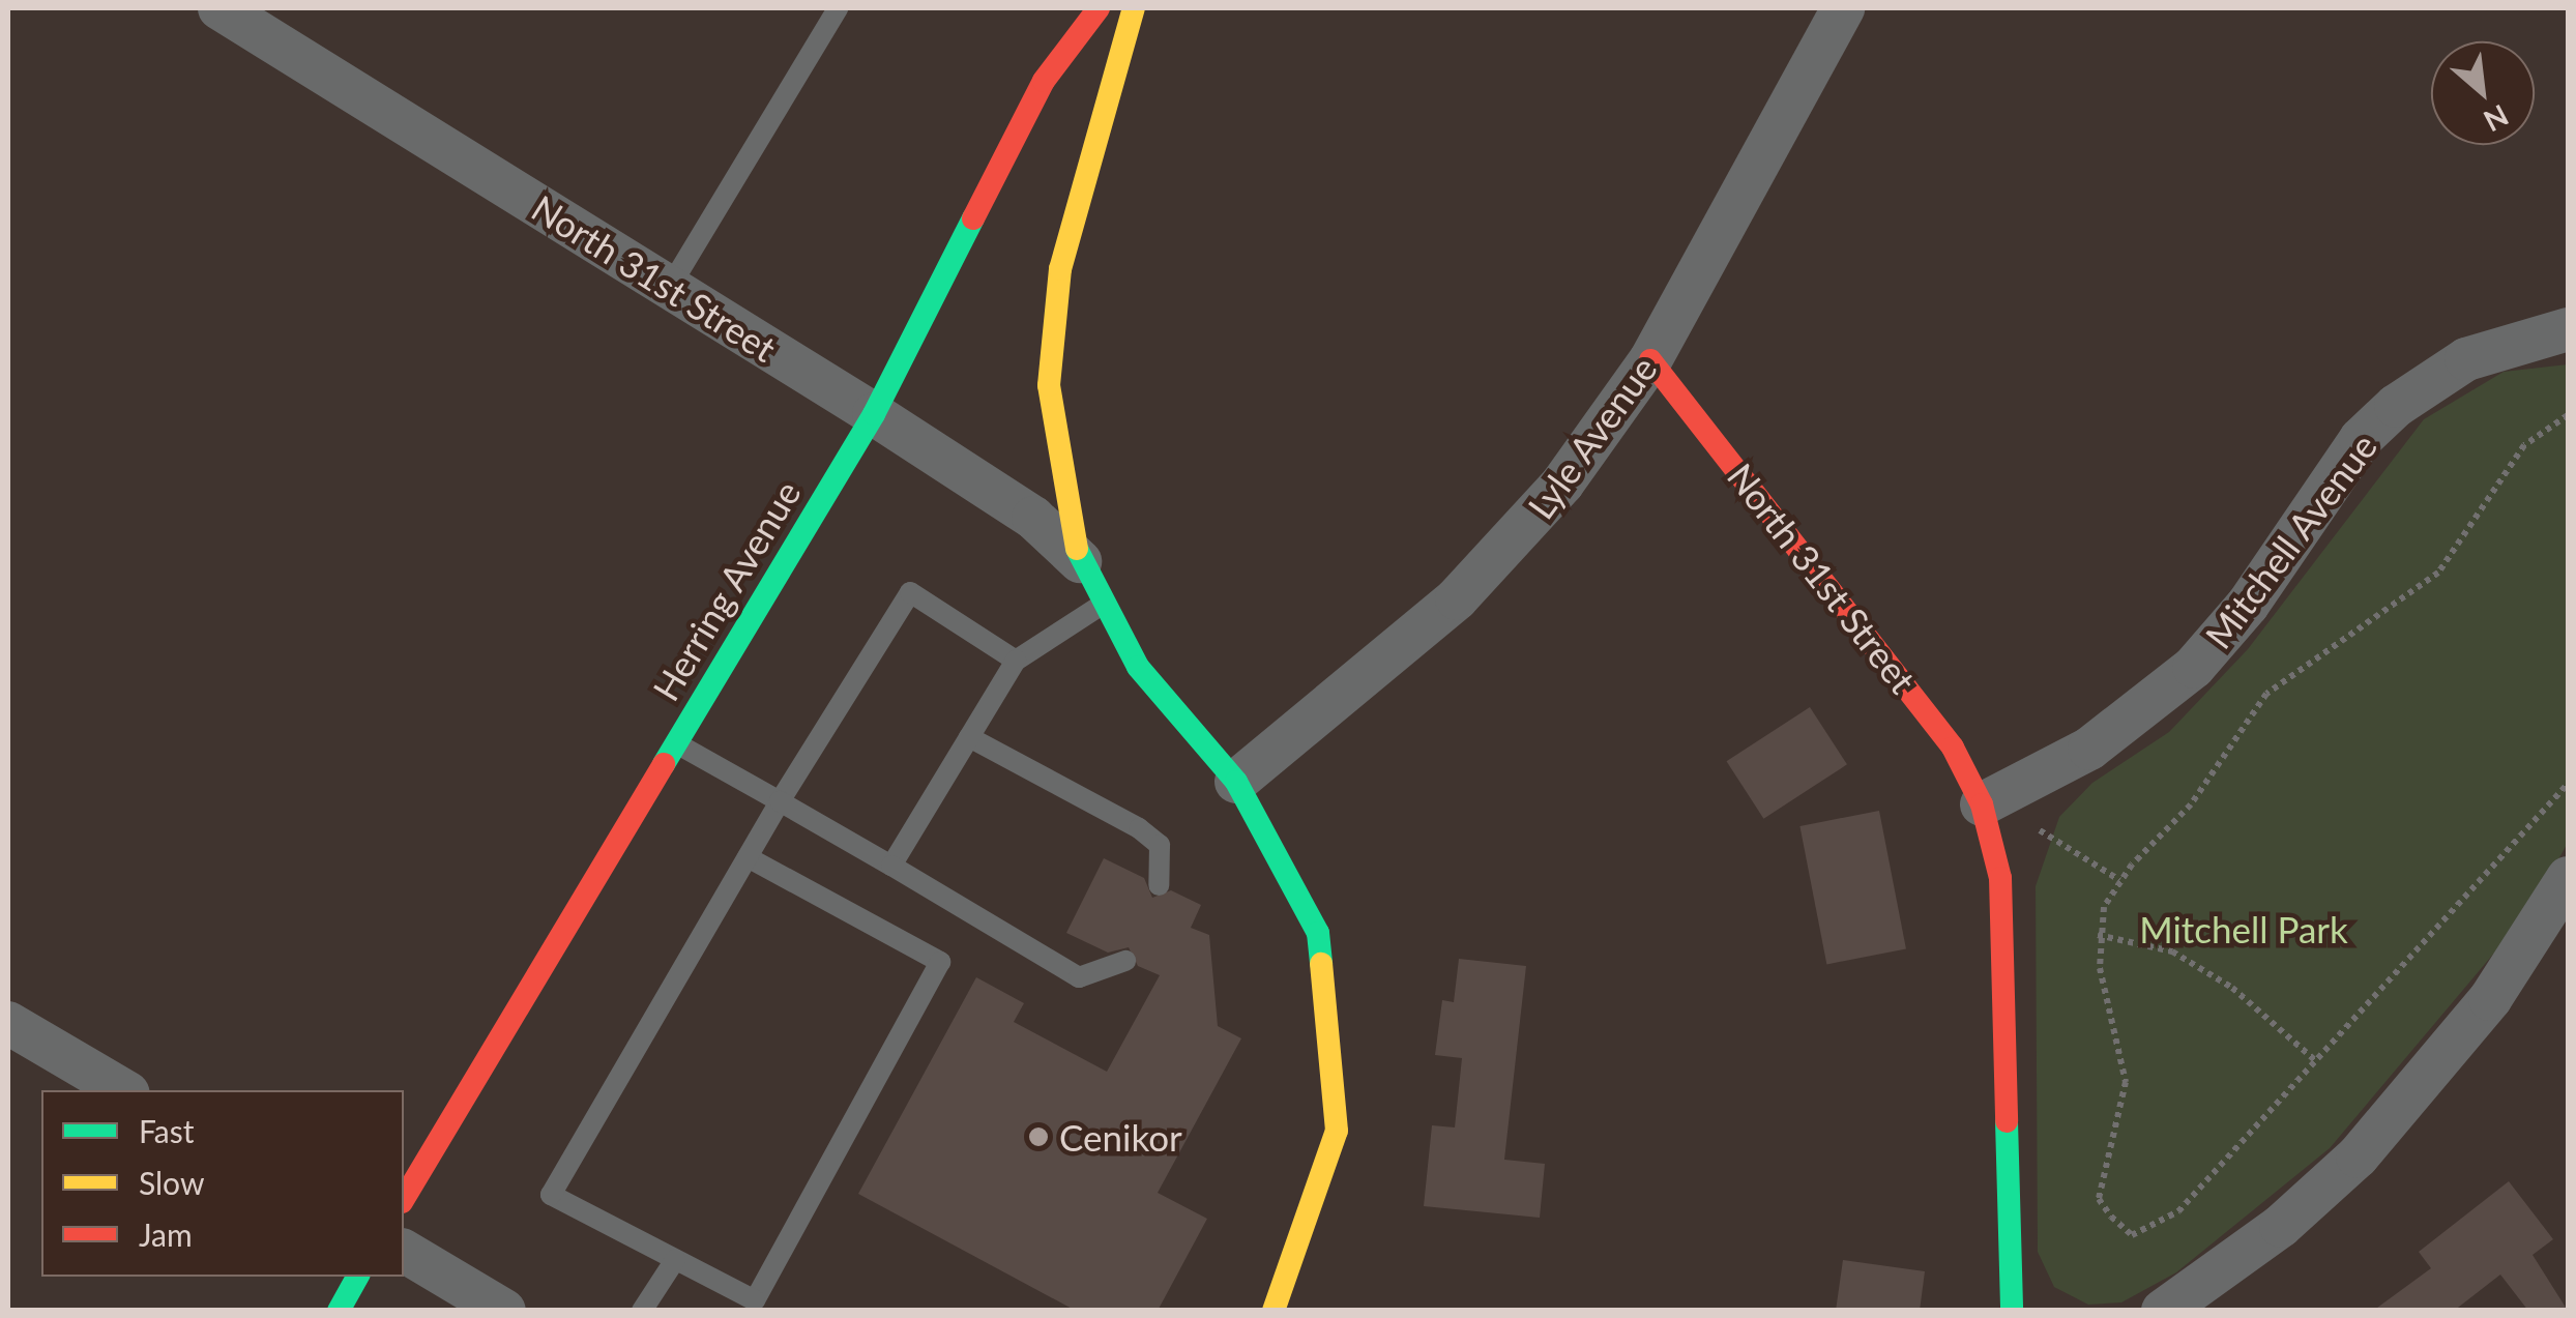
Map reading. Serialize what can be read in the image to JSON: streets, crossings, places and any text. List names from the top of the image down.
{
  "streets": {
    "main road": ["North 31st Street", "Herring Avenue"],
    "street": ["Lyle Avenue", "Mitchell Avenue"]
  },
  "crossings": [
    ["North 31st Street", "Lyle Avenue"],
    ["North 31st Street", "Mitchell Avenue"],
    ["North 31st Street", "Herring Avenue"]
  ],
  "parks": ["Mitchell Park"],
  "places": ["Cenikor"],
  "legend": ["Fast", "Slow", "Jam"],
  "north": "bottom right"
}
